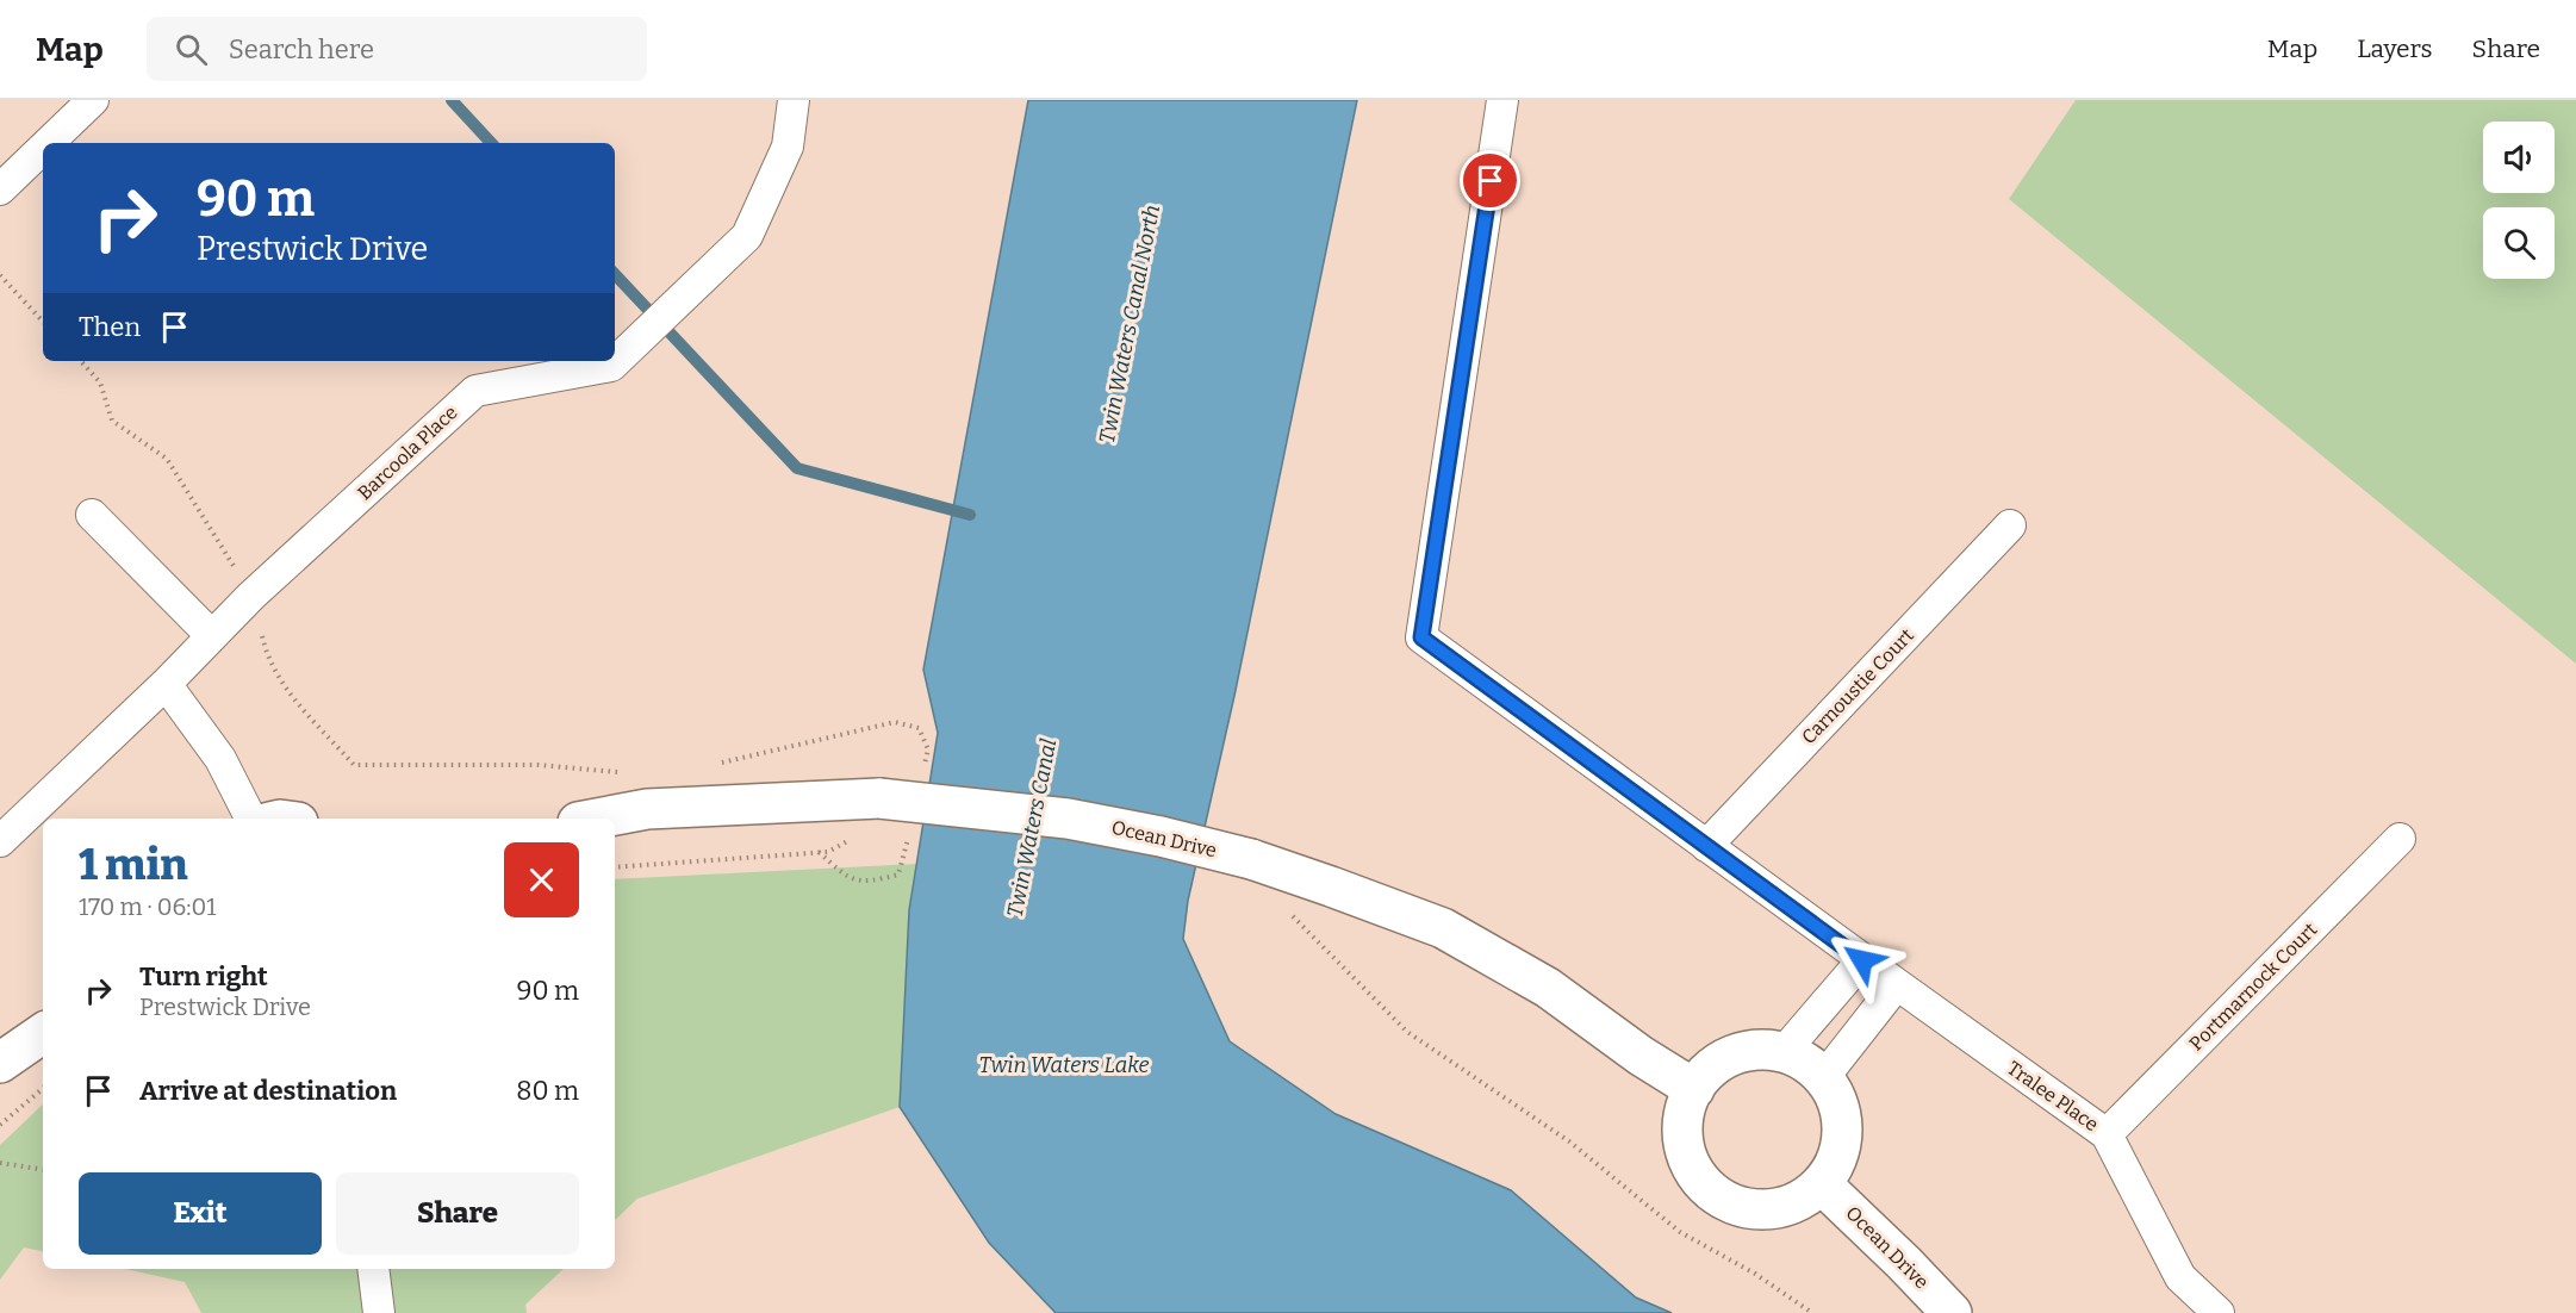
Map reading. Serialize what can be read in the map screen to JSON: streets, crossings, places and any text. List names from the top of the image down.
{
  "streets": {
    "street": [
      "Barcoola Place",
      "Carnoustie Court",
      "Ocean Drive",
      "Portmarnock Court",
      "Tralee Place"
    ]
  },
  "crossings": [
    ["Carnoustie Court", "Tralee Place"],
    ["Portmarnock Court", "Tralee Place"]
  ],
  "water": ["Twin Waters Canal North", "Twin Waters Canal", "Twin Waters Lake"],
  "page": {
    "header": "Map",
    "search": "Search here",
    "nav": ["Map", "Layers", "Share"],
    "turn": ["90 m", "Prestwick Drive"],
    "then": "Then",
    "heading": ["1 min", "170 m · 06:01"],
    "list": [
      {
        "name": "Turn right",
        "note": "Prestwick Drive",
        "value": "90 m"
      },
      {
        "name": "Arrive at destination",
        "value": "80 m"
      }
    ],
    "buttons": ["Exit", "Share"]
  }
}
